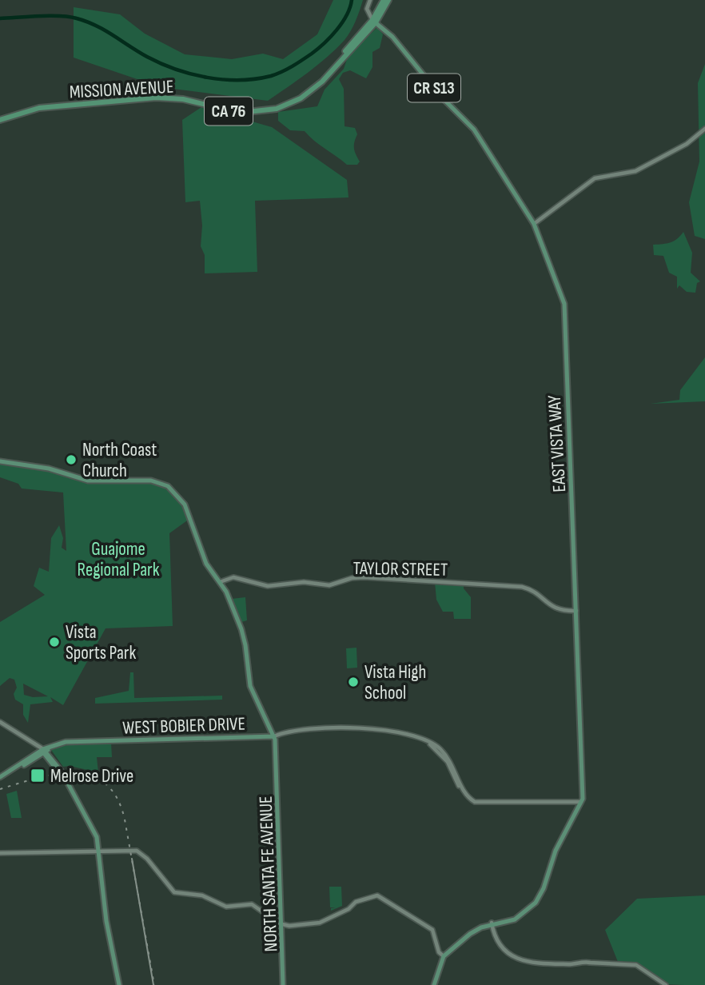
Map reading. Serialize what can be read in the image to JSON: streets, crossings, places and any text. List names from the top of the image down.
{
  "streets": {
    "highway": ["MISSION AVENUE", "CA 76"],
    "main road": [
      "CR S13",
      "EAST VISTA WAY",
      "TAYLOR STREET",
      "WEST BOBIER DRIVE",
      "NORTH SANTA FE AVENUE"
    ]
  },
  "crossings": [
    ["MISSION AVENUE", "EAST VISTA WAY"],
    ["EAST VISTA WAY", "TAYLOR STREET"],
    ["TAYLOR STREET", "NORTH SANTA FE AVENUE"],
    ["WEST BOBIER DRIVE", "NORTH SANTA FE AVENUE"]
  ],
  "parks": ["Guajome Regional Park"],
  "places": {
    "other": ["North Coast Church", "Vista Sports Park", "Vista High School"],
    "transit": ["Melrose Drive"]
  }
}
